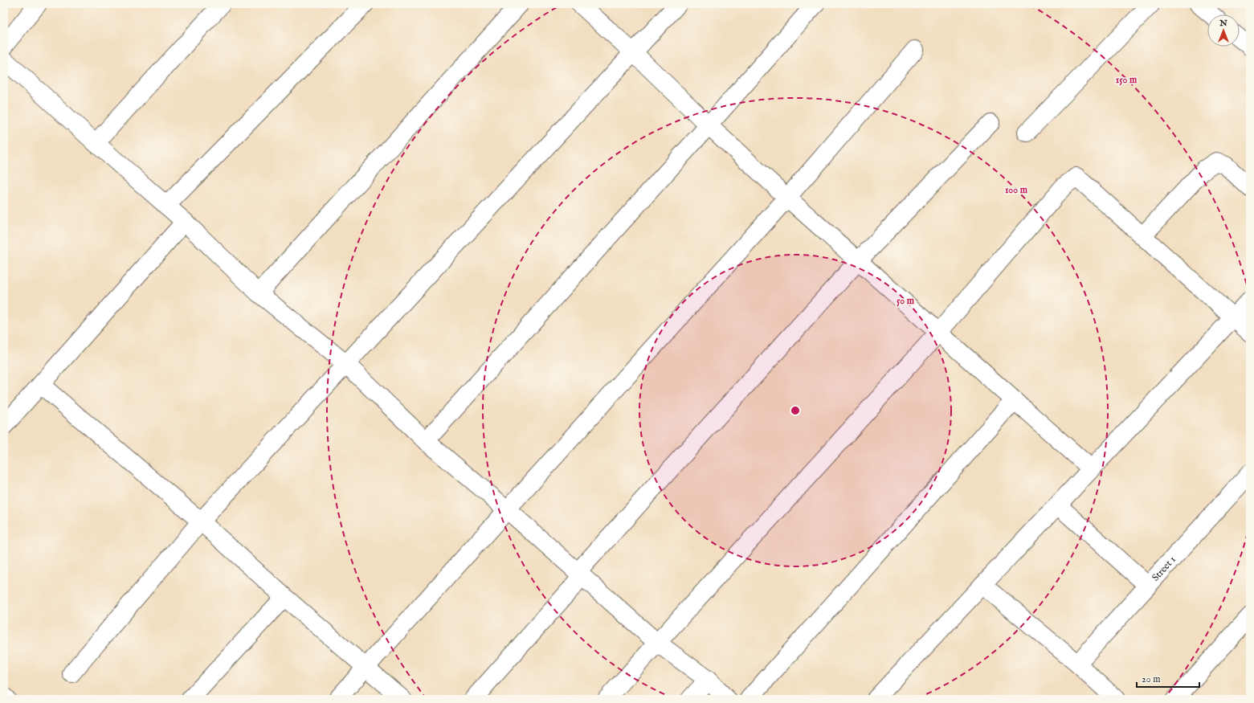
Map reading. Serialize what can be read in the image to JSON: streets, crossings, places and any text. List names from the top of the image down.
{
  "streets": {
    "street": ["Street 1"]
  },
  "scale_bar": "20 m",
  "north": "top",
  "rings": ["150 m", "100 m", "50 m"]
}
